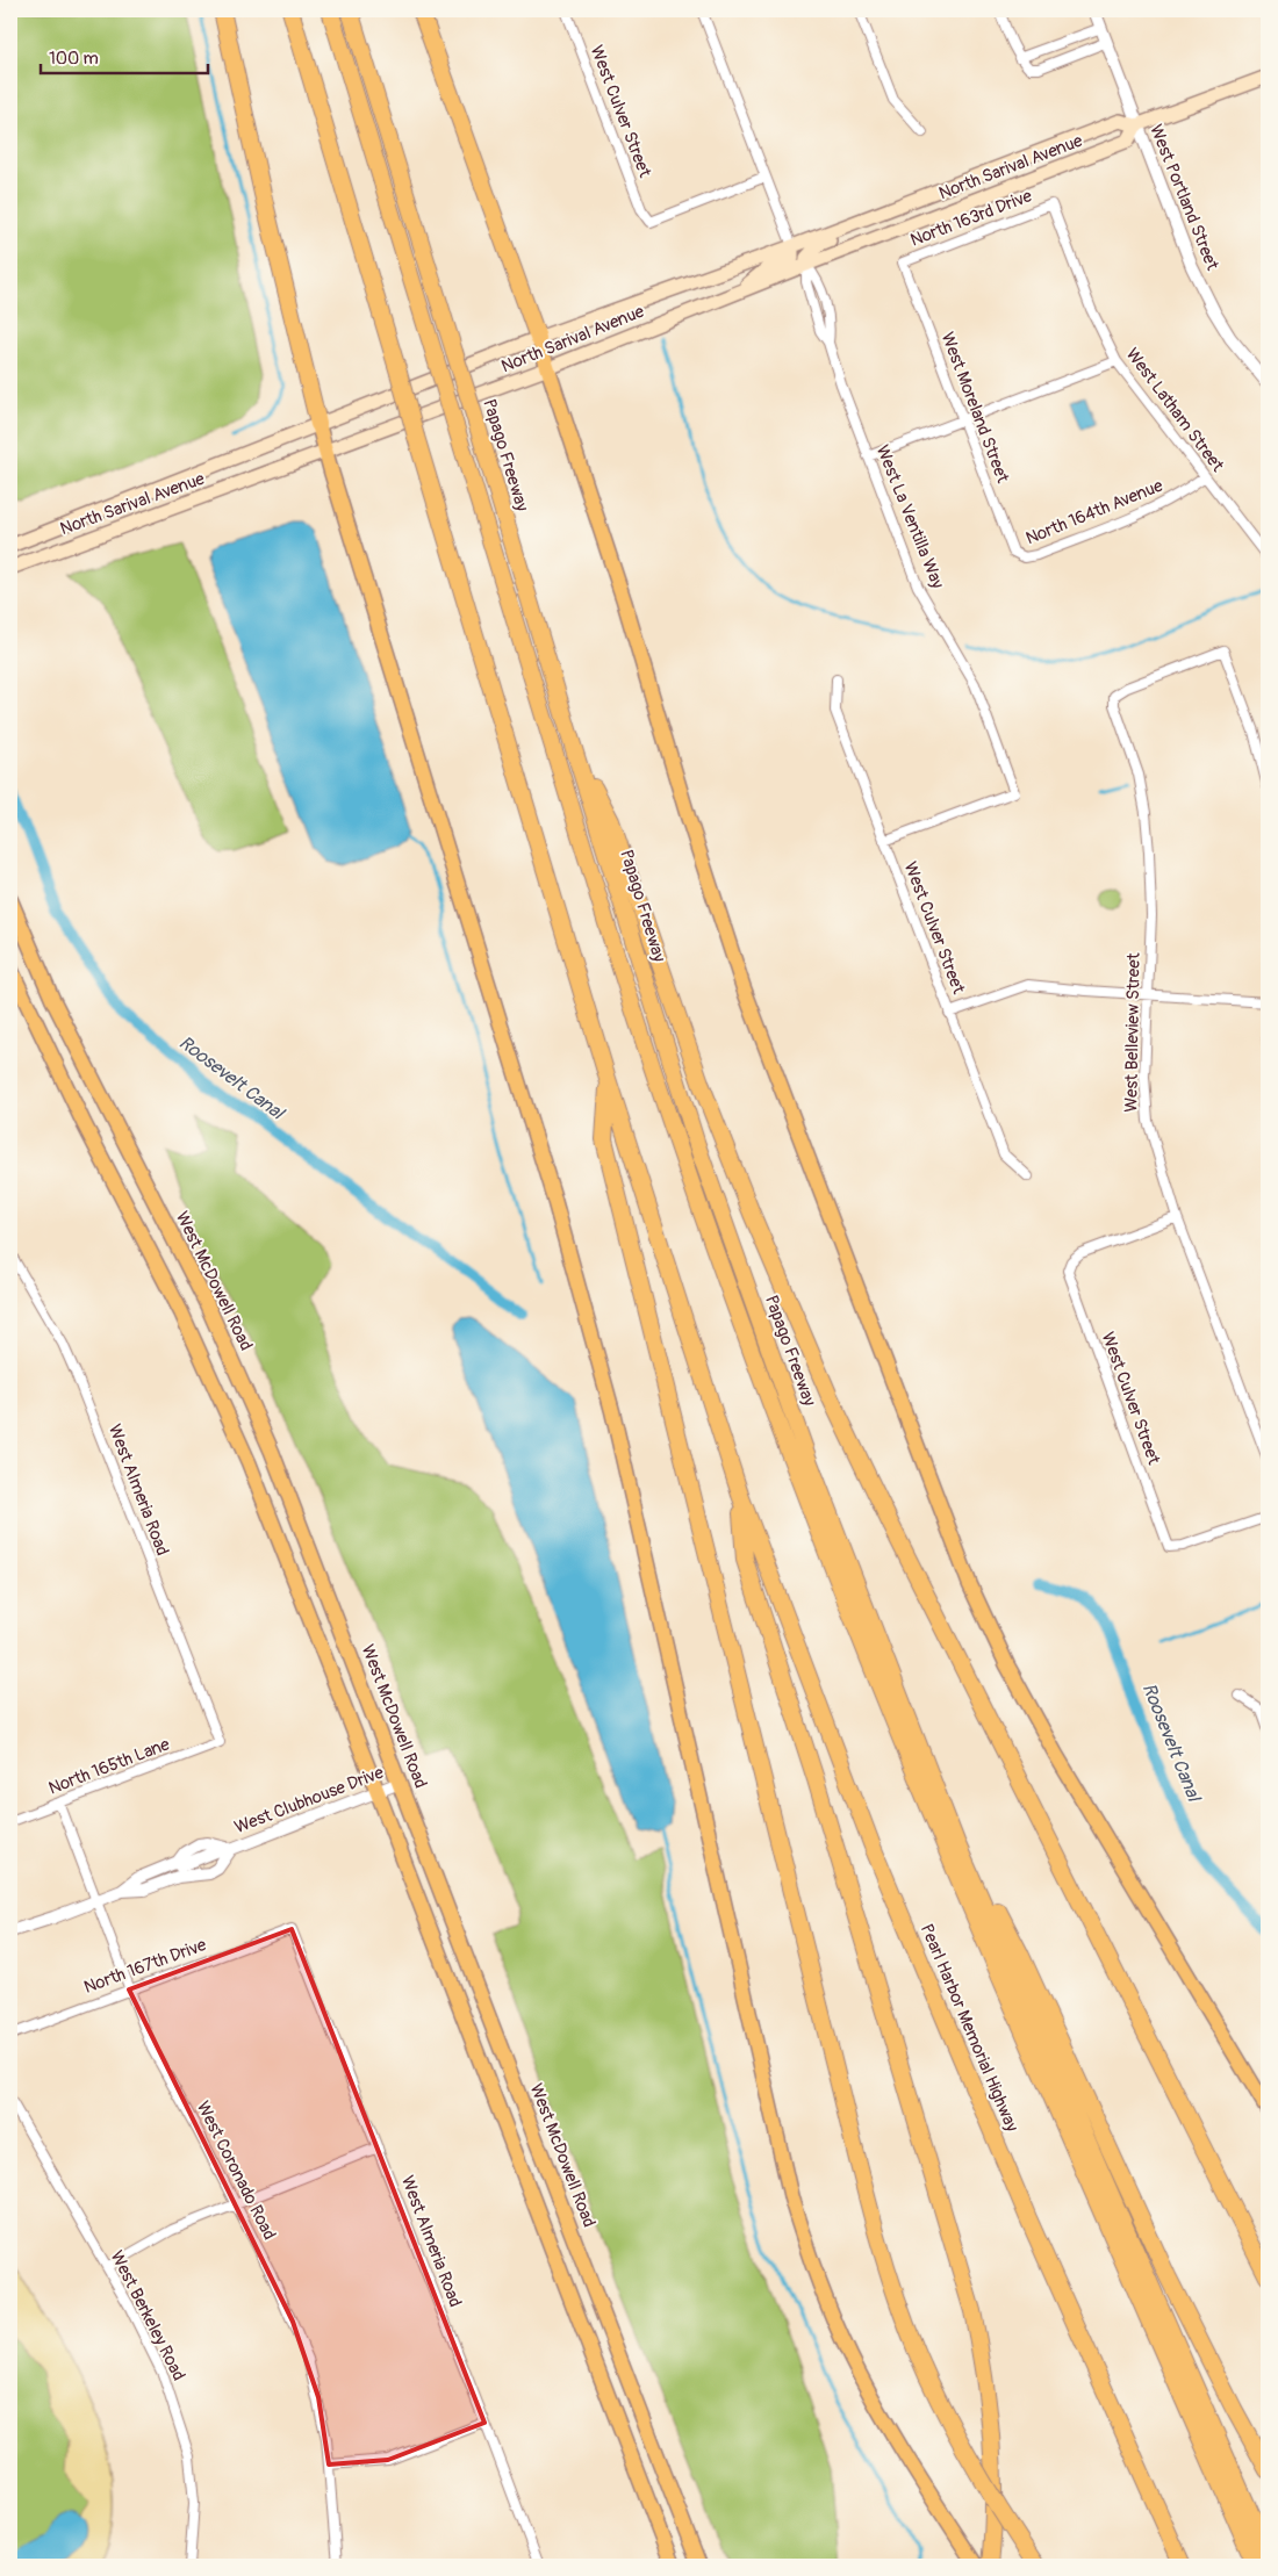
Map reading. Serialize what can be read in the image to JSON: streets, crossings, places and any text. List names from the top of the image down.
{
  "streets": {
    "highway": ["Papago Freeway", "Pearl Harbor Memorial Highway"],
    "main road": ["North Sarival Avenue", "West McDowell Road"],
    "street": [
      "West Culver Street",
      "West Portland Street",
      "North 163rd Drive",
      "West Moreland Street",
      "West Latham Street",
      "North 164th Avenue",
      "West La Ventilla Way",
      "West Belleview Street",
      "West Almeria Road",
      "North 165th Lane",
      "West Clubhouse Drive",
      "North 167th Drive",
      "West Coronado Road",
      "West Berkeley Road"
    ]
  },
  "crossings": [
    ["West Culver Street", "West La Ventilla Way"],
    ["West Culver Street", "West Belleview Street"],
    ["North Sarival Avenue", "West Portland Street"],
    ["North Sarival Avenue", "West La Ventilla Way"],
    ["North 163rd Drive", "West Moreland Street"],
    ["North 163rd Drive", "West Latham Street"],
    ["West Moreland Street", "North 164th Avenue"],
    ["West Latham Street", "North 164th Avenue"],
    ["West McDowell Road", "West Clubhouse Drive"],
    ["West Almeria Road", "North 165th Lane"],
    ["West Almeria Road", "North 167th Drive"],
    ["North 165th Lane", "West Coronado Road"],
    ["West Clubhouse Drive", "West Coronado Road"],
    ["North 167th Drive", "West Coronado Road"]
  ],
  "water": ["Roosevelt Canal"],
  "scale_bar": "100 m"
}
